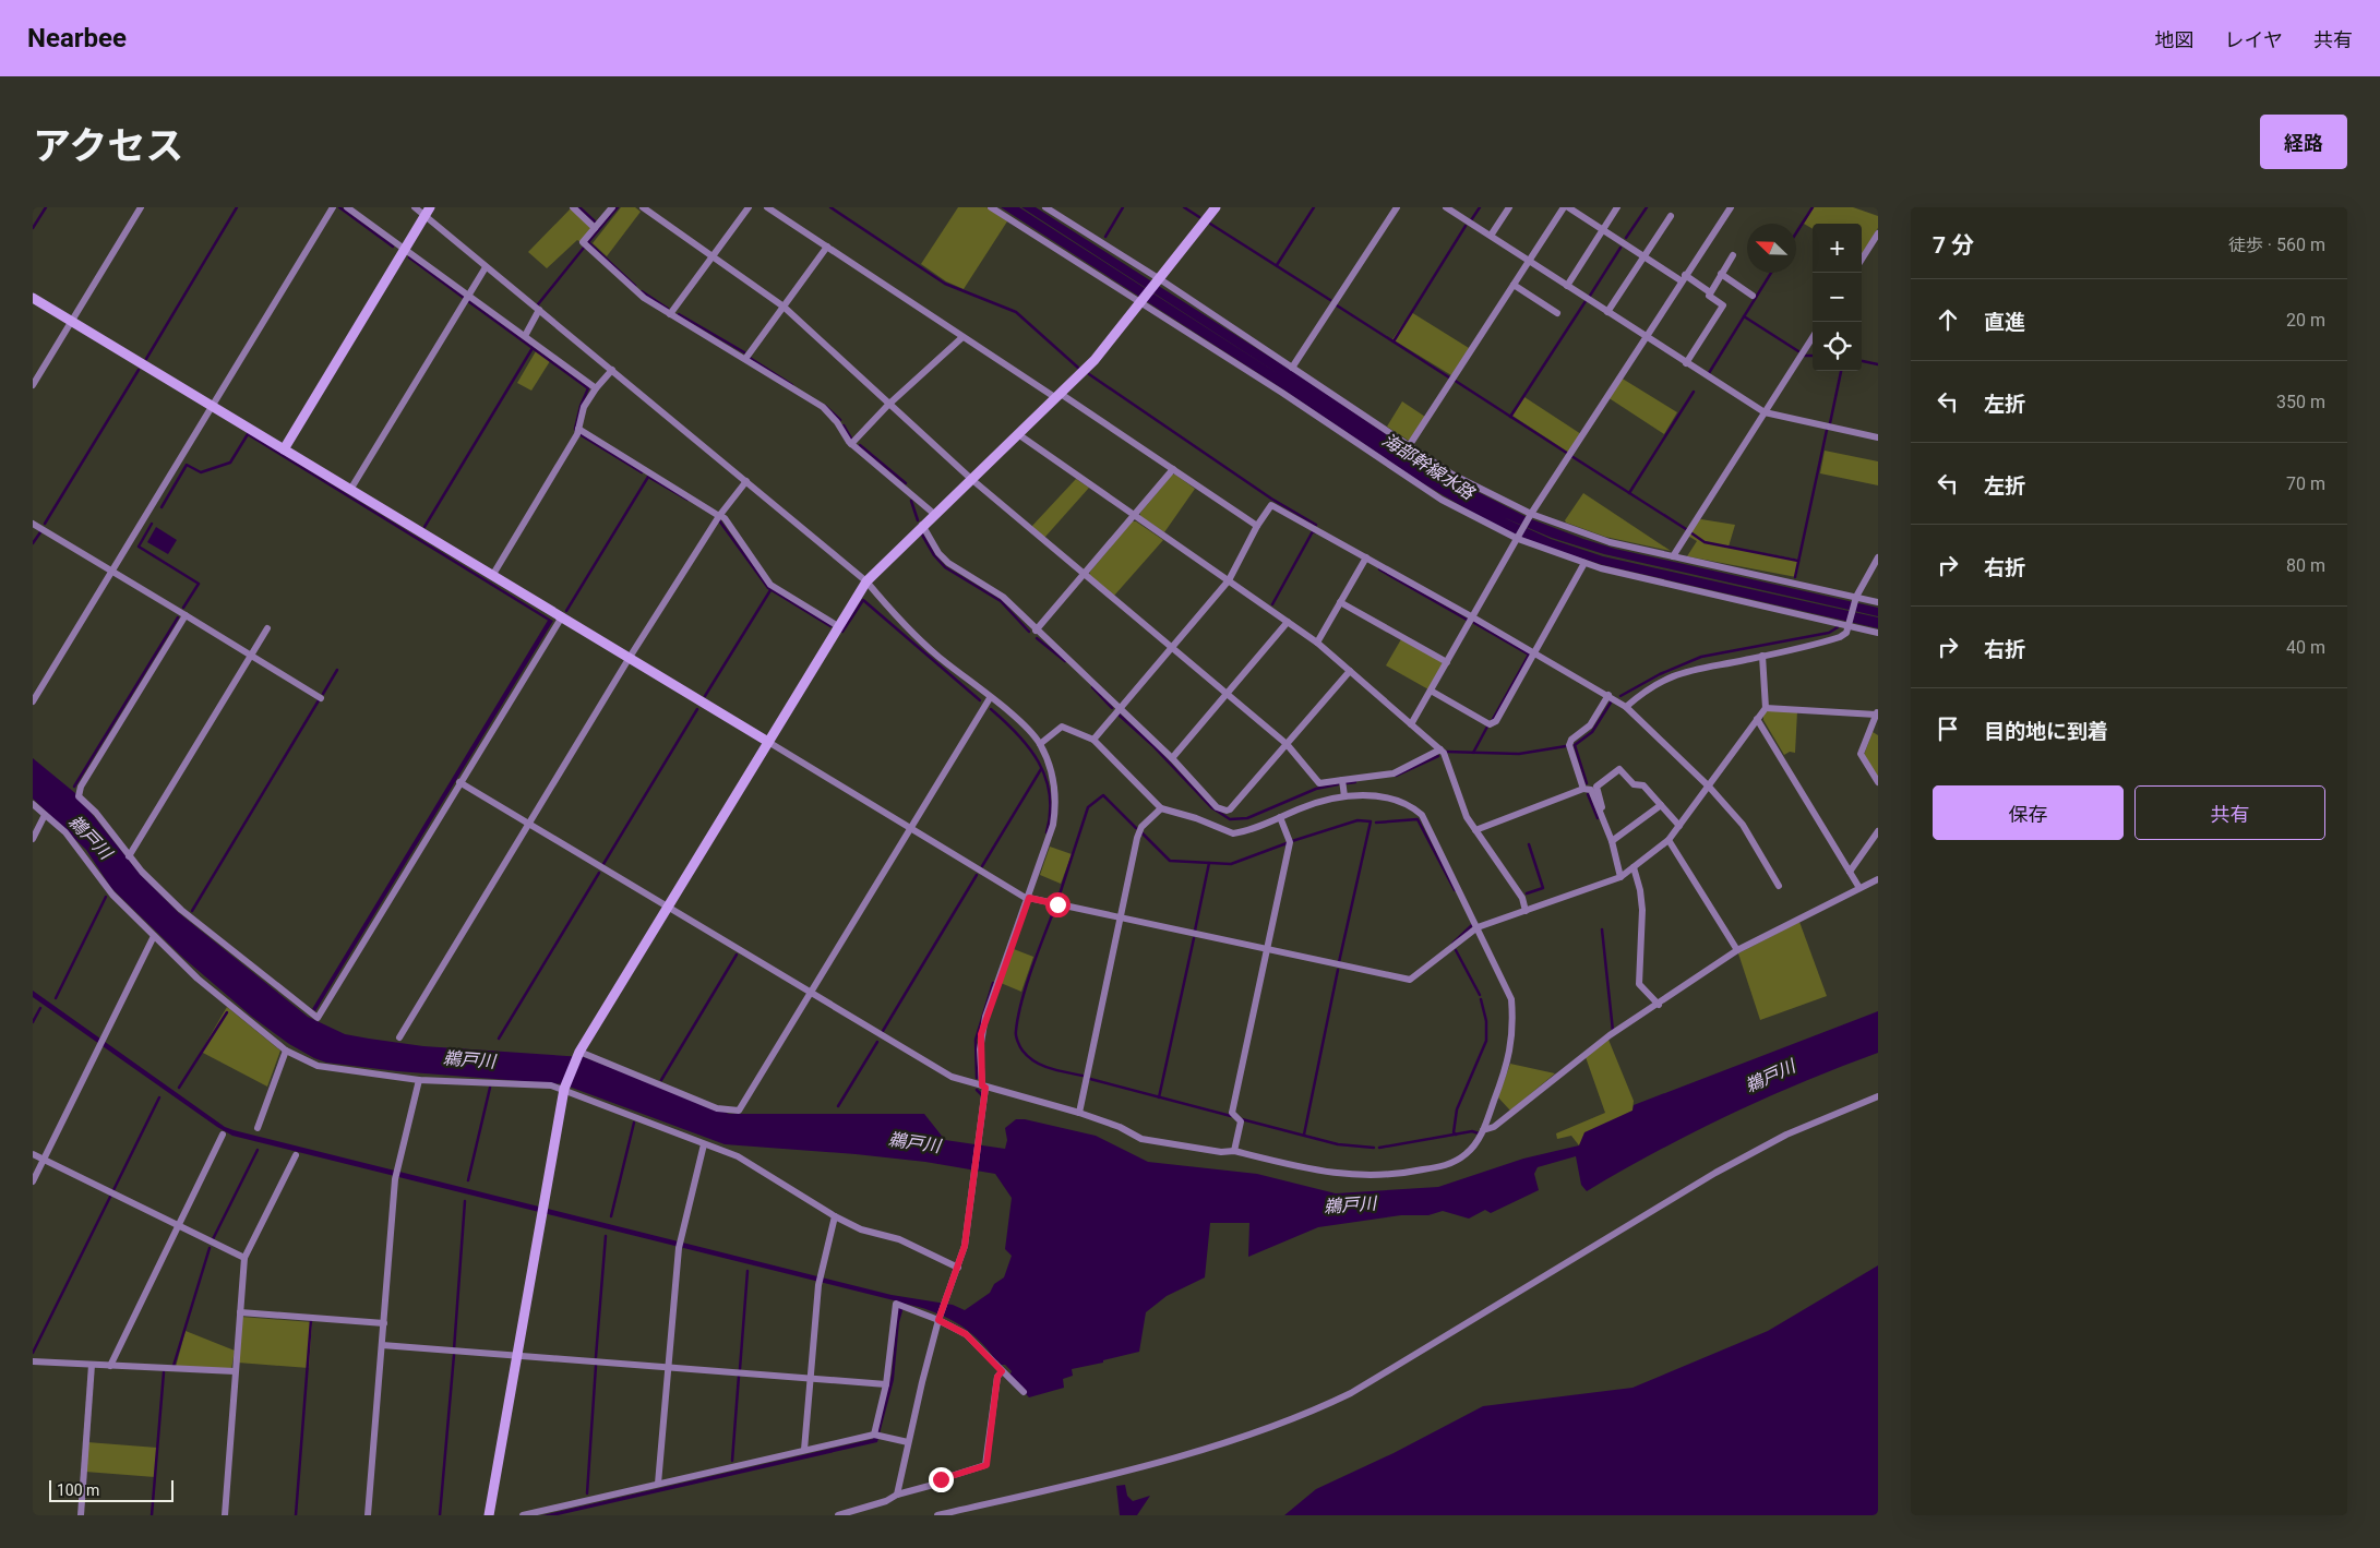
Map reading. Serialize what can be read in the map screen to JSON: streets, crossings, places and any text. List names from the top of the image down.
{
  "water": ["海部幹線水路", "鵜戸川"],
  "scale_bar": "100 m",
  "north": "top left",
  "page": {
    "header": "Nearbee",
    "nav": ["地図", "レイヤ", "共有"],
    "title": "アクセス",
    "buttons": [
      "経路",
      ["保存", "共有"]
    ],
    "heading": ["7 分", "徒歩 · 560 m"],
    "map_buttons": ["+", "−"],
    "list": [
      ["直進", "20 m"],
      ["左折", "350 m"],
      ["左折", "70 m"],
      ["右折", "80 m"],
      ["右折", "40 m"],
      "目的地に到着"
    ],
    "scale": "100 m"
  }
}
